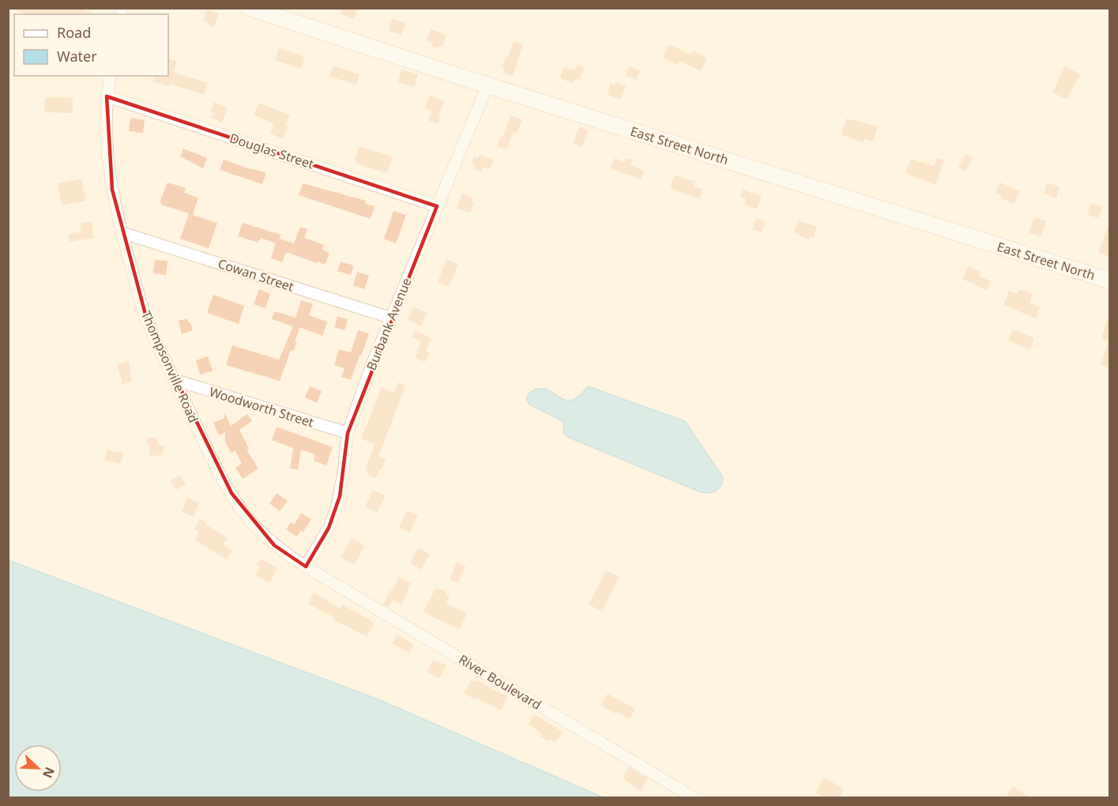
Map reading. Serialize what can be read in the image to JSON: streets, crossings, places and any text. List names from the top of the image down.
{
  "streets": {
    "main road": ["East Street North"],
    "street": [
      "Douglas Street",
      "Cowan Street",
      "Burbank Avenue",
      "Thompsonville Road",
      "Woodworth Street",
      "River Boulevard"
    ]
  },
  "crossings": [
    ["East Street North", "Burbank Avenue"],
    ["Douglas Street", "Burbank Avenue"],
    ["Douglas Street", "Thompsonville Road"],
    ["Cowan Street", "Burbank Avenue"],
    ["Cowan Street", "Thompsonville Road"],
    ["Burbank Avenue", "Thompsonville Road"],
    ["Burbank Avenue", "Woodworth Street"],
    ["Burbank Avenue", "River Boulevard"],
    ["Thompsonville Road", "Woodworth Street"],
    ["Thompsonville Road", "River Boulevard"]
  ],
  "legend": ["Road", "Water"],
  "north": "bottom right"
}
